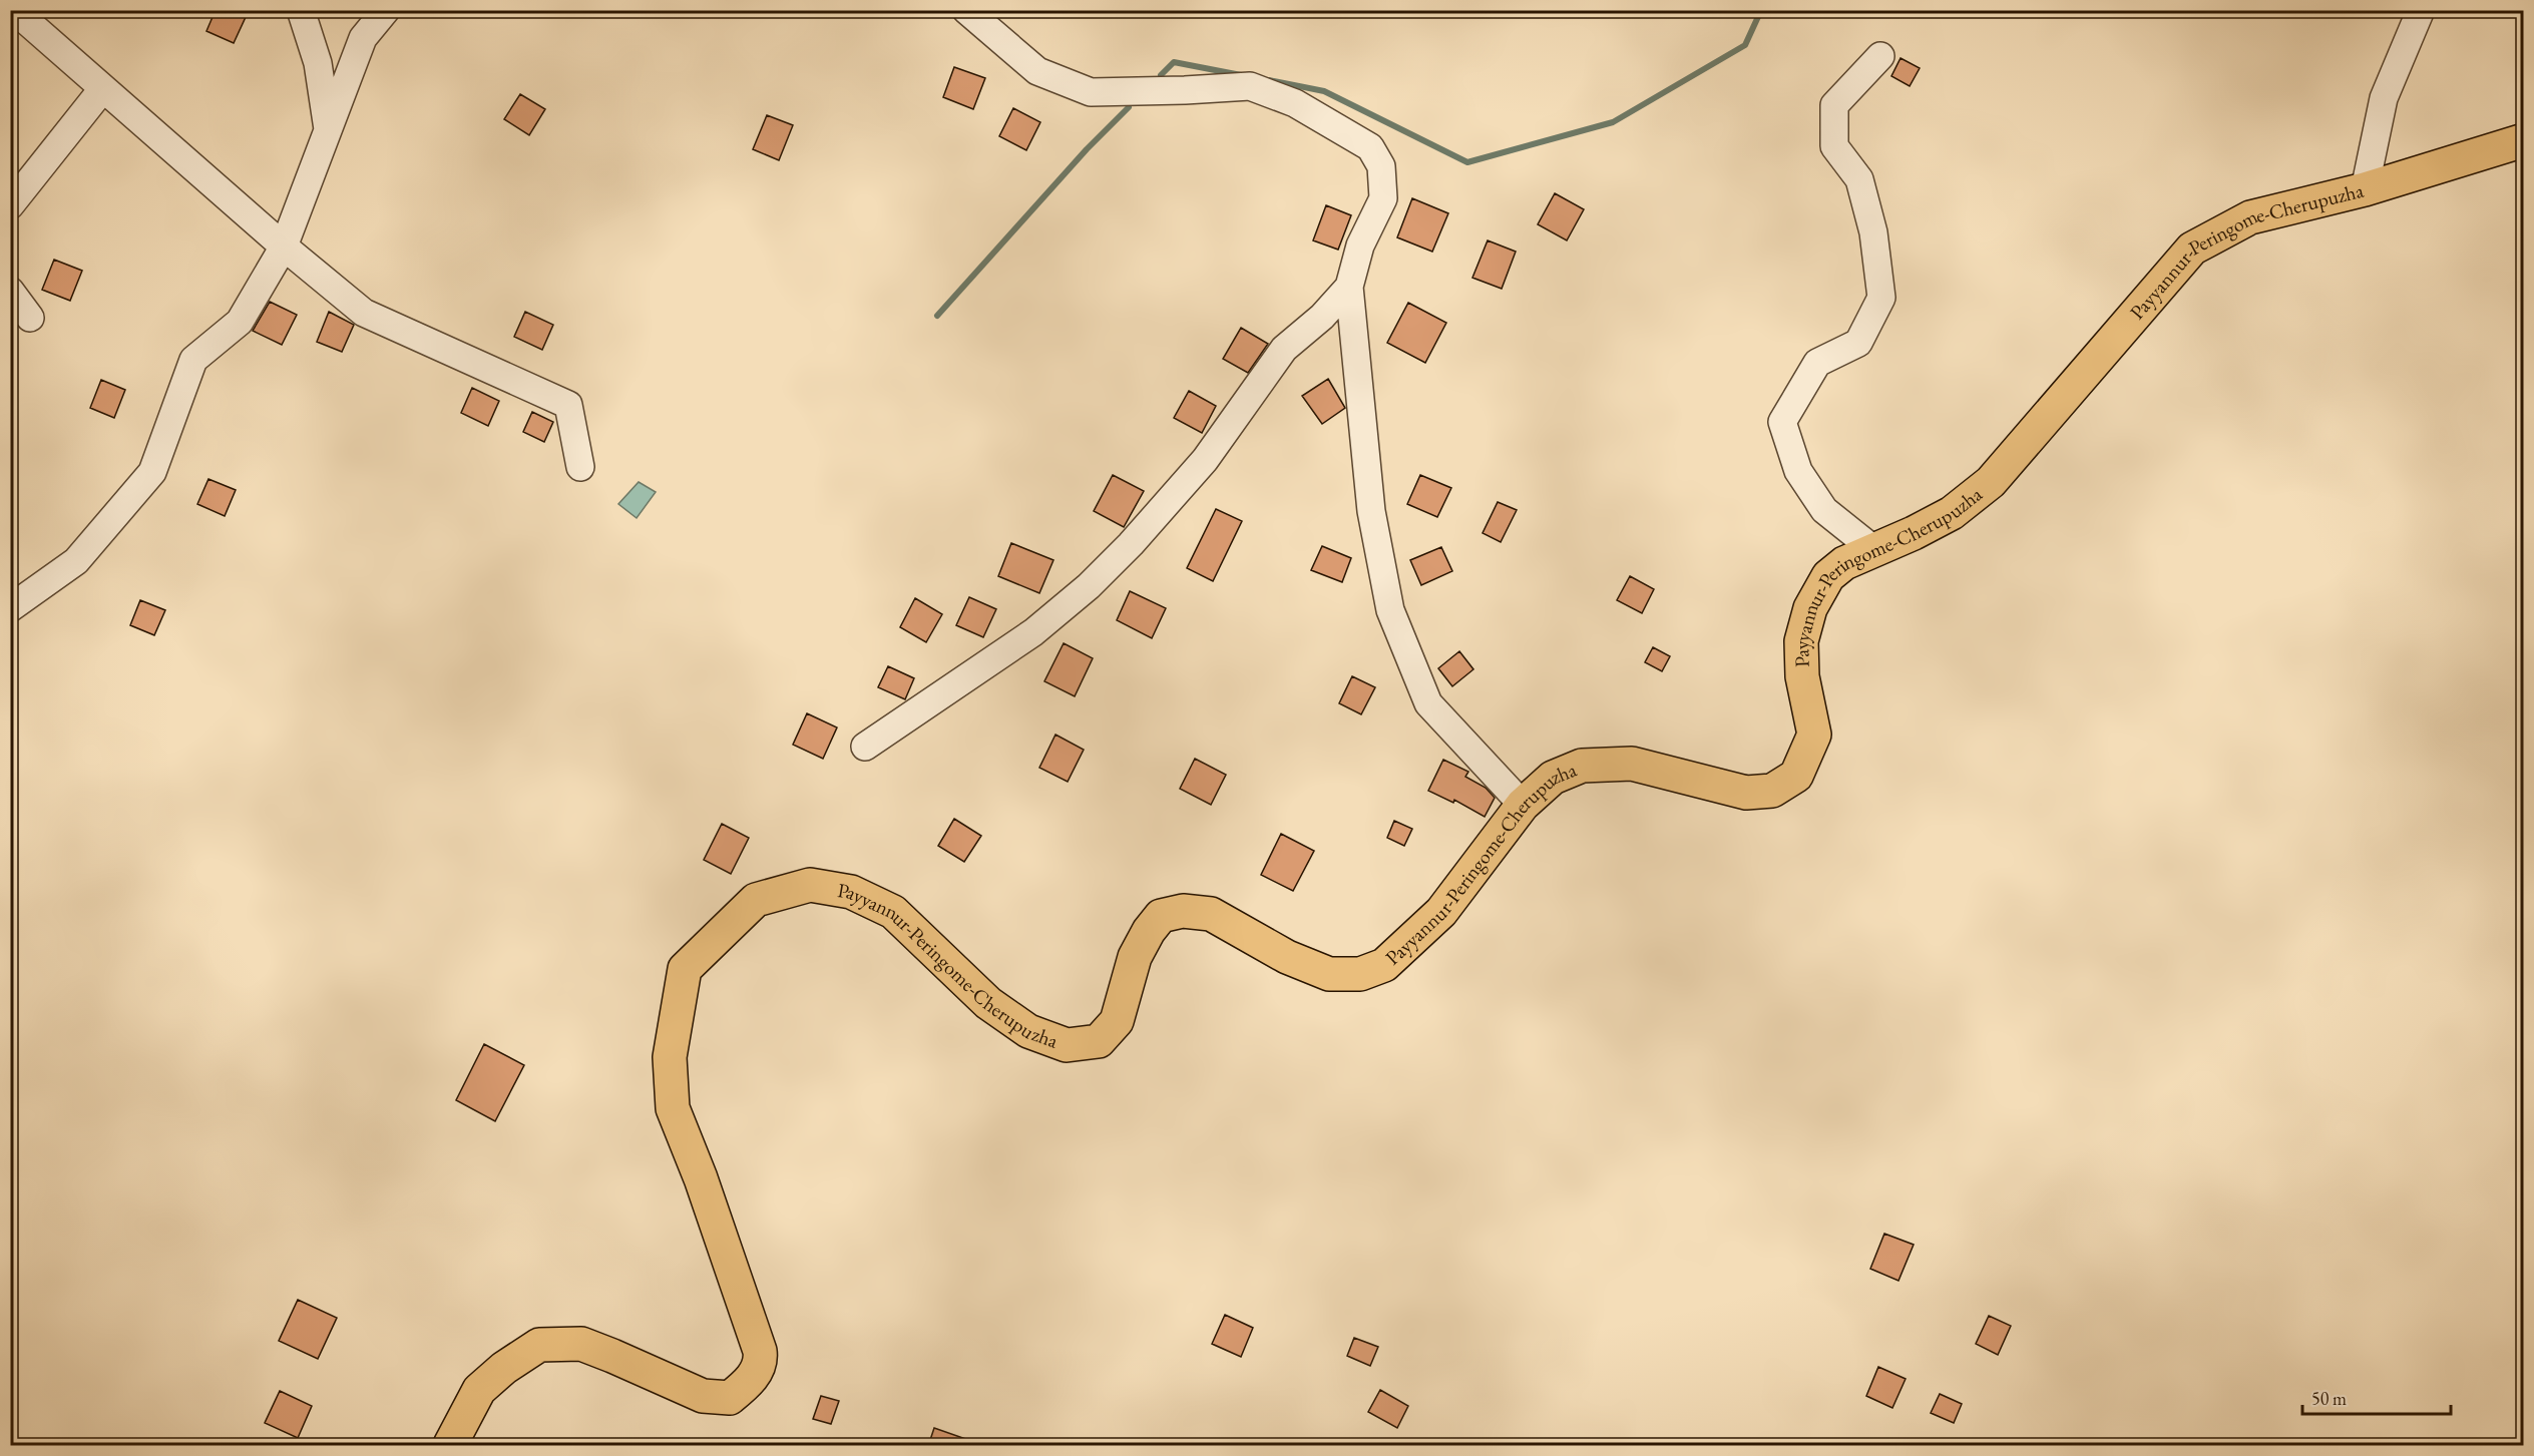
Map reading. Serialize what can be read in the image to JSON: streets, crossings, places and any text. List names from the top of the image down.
{
  "streets": {
    "main road": ["Payyannur-Peringome-Cherupuzha"]
  },
  "scale_bar": "50 m"
}
